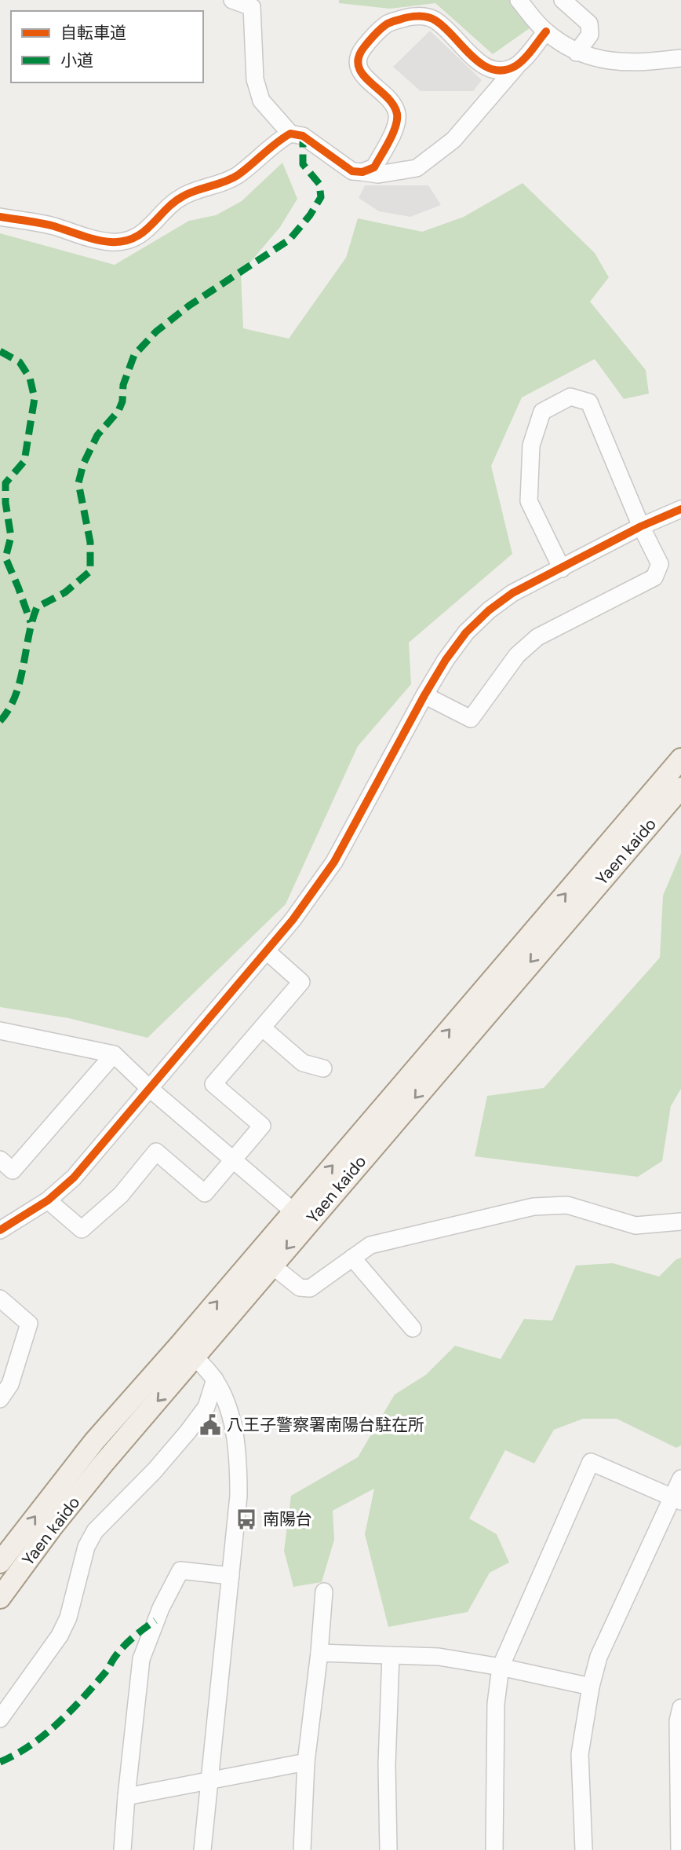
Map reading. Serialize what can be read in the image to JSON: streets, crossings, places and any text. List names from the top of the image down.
{
  "streets": {
    "main road": ["Yaen kaido"]
  },
  "places": {
    "public building": ["八王子警察署南陽台駐在所"],
    "bus stop": ["南陽台"]
  },
  "legend": ["自転車道", "小道"]
}
